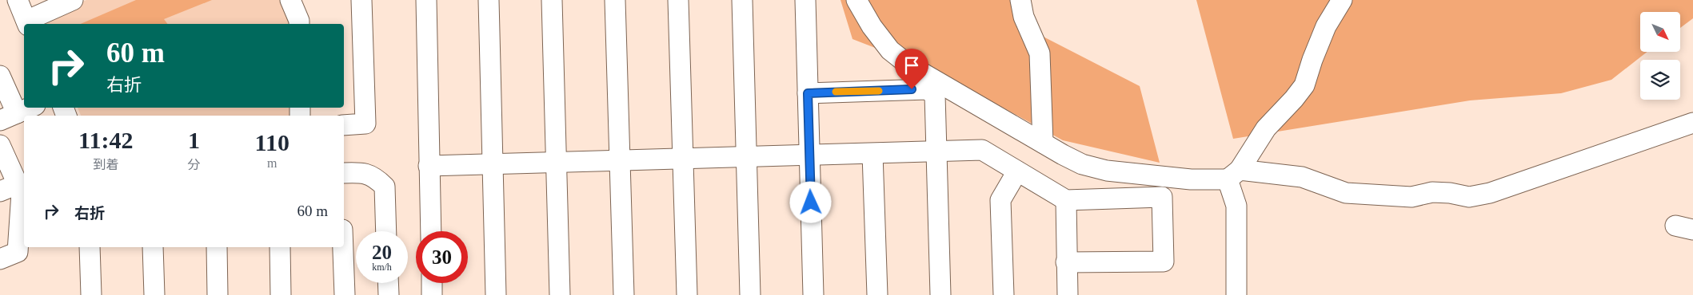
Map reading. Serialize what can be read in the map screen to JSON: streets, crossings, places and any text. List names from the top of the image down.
{
  "north": "bottom right",
  "page": {
    "turn": ["60 m", "右折"],
    "eta": [
      "11:42",
      "到着",
      "1",
      "分",
      "110",
      "m"
    ],
    "list": [
      {
        "name": "右折",
        "value": "60 m"
      }
    ],
    "speed": "20 km/h",
    "limit": "30"
  }
}
